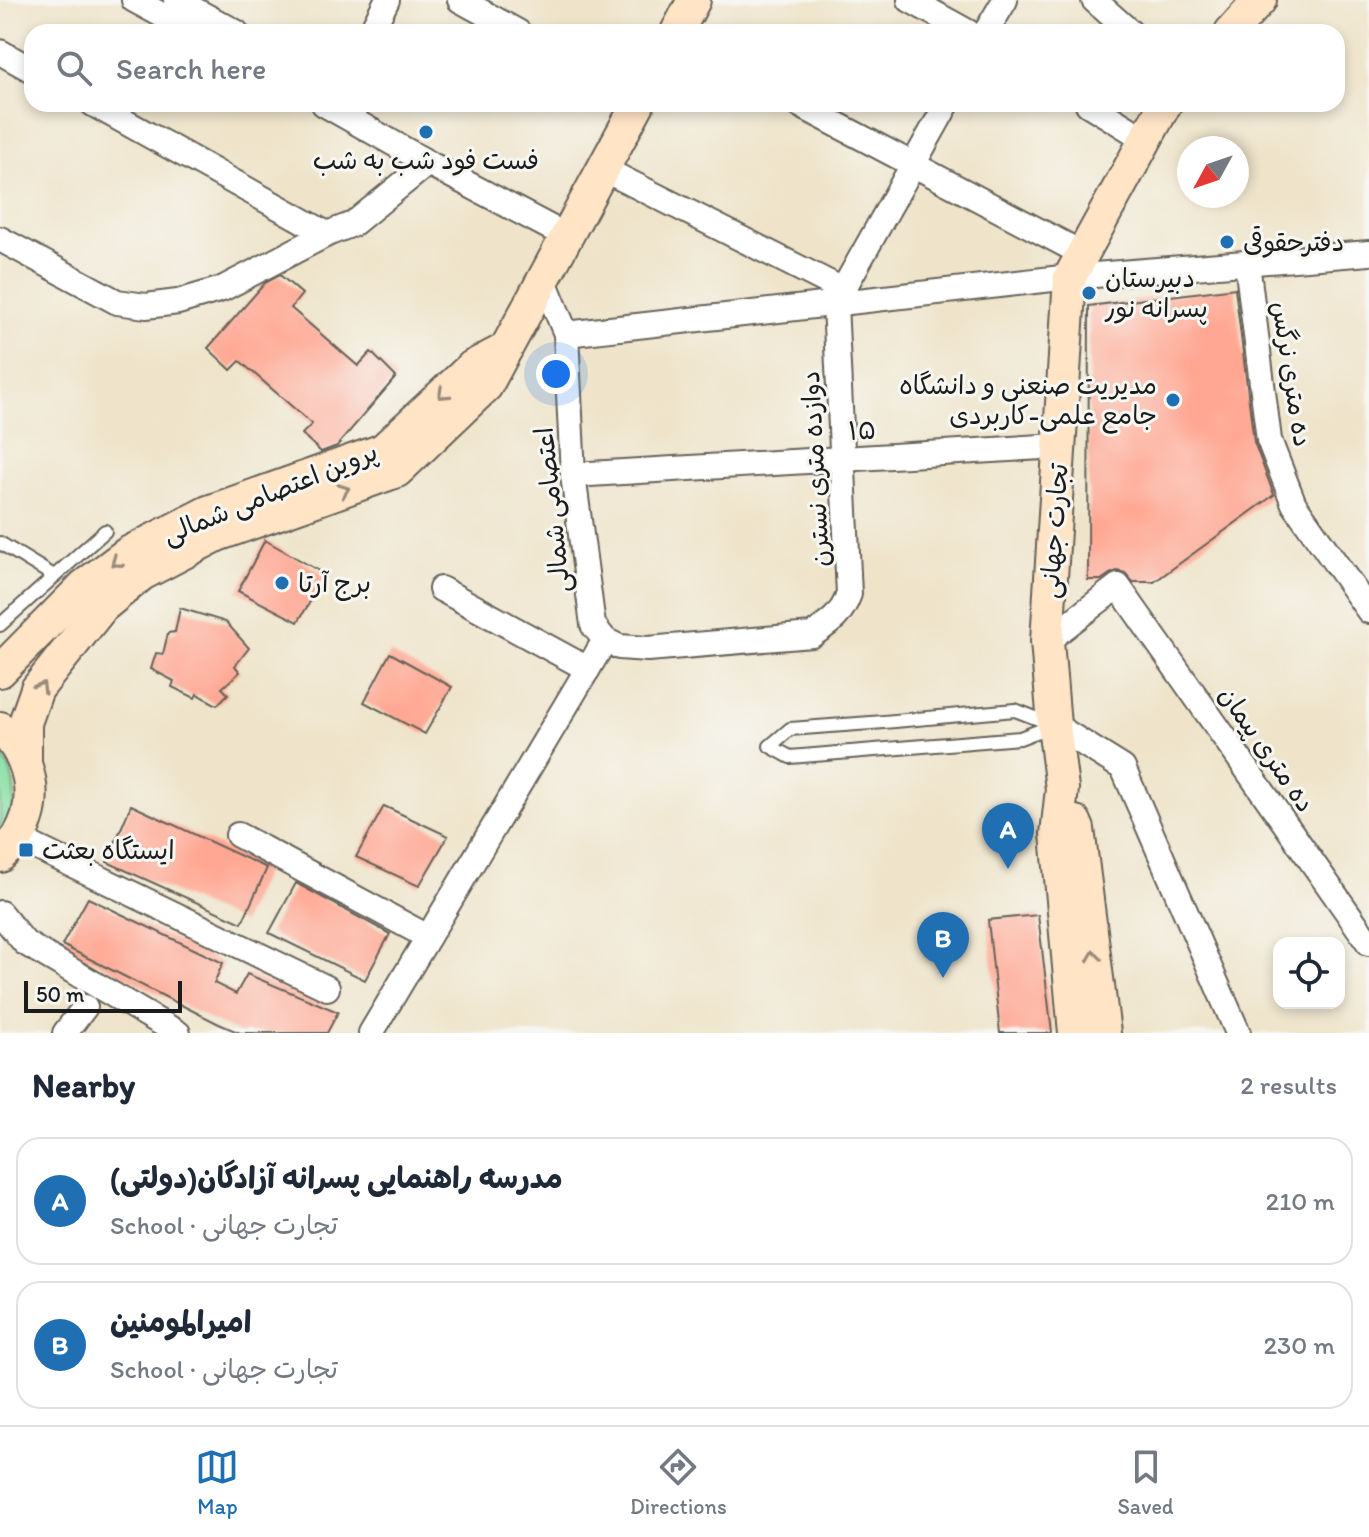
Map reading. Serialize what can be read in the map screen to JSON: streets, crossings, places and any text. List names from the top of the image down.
{
  "streets": {
    "main road": ["پروین اعتصامی شمالی", "تجارت جهانی"],
    "street": [
      "ده متری نرگس",
      "۱۵",
      "دوازده متری نسترن",
      "اعتصامی شمالی",
      "ده متری پیمان"
    ]
  },
  "crossings": [
    ["۱۵", "دوازده متری نسترن"],
    ["۱۵", "اعتصامی شمالی"],
    ["۱۵", "تجارت جهانی"],
    ["دوازده متری نسترن", "اعتصامی شمالی"],
    ["پروین اعتصامی شمالی", "اعتصامی شمالی"],
    ["تجارت جهانی", "ده متری پیمان"]
  ],
  "places": {
    "other": [
      "فست فود شب به شب",
      "دفترحقوقی",
      "دبیرستان پسرانه نور",
      "مدیریت صنعنی و دانشگاه جامع علمی-کاربردی",
      "برج آرتا"
    ],
    "transit": ["ایستگاه بعثت"]
  },
  "scale_bar": "50 m",
  "north": "bottom left",
  "page": {
    "search": "Search here",
    "pins": ["A", "B"],
    "scale": "50 m",
    "heading": ["Nearby", "2 results"],
    "list": [
      {
        "mark": "A",
        "name": "مدرسه راهنمایی پسرانه آزادگان(دولتی)",
        "note": "School · تجارت جهانی",
        "value": "210 m"
      },
      {
        "mark": "B",
        "name": "امیرالمومنین",
        "note": "School · تجارت جهانی",
        "value": "230 m"
      }
    ],
    "nav": ["Map", "Directions", "Saved"]
  }
}
